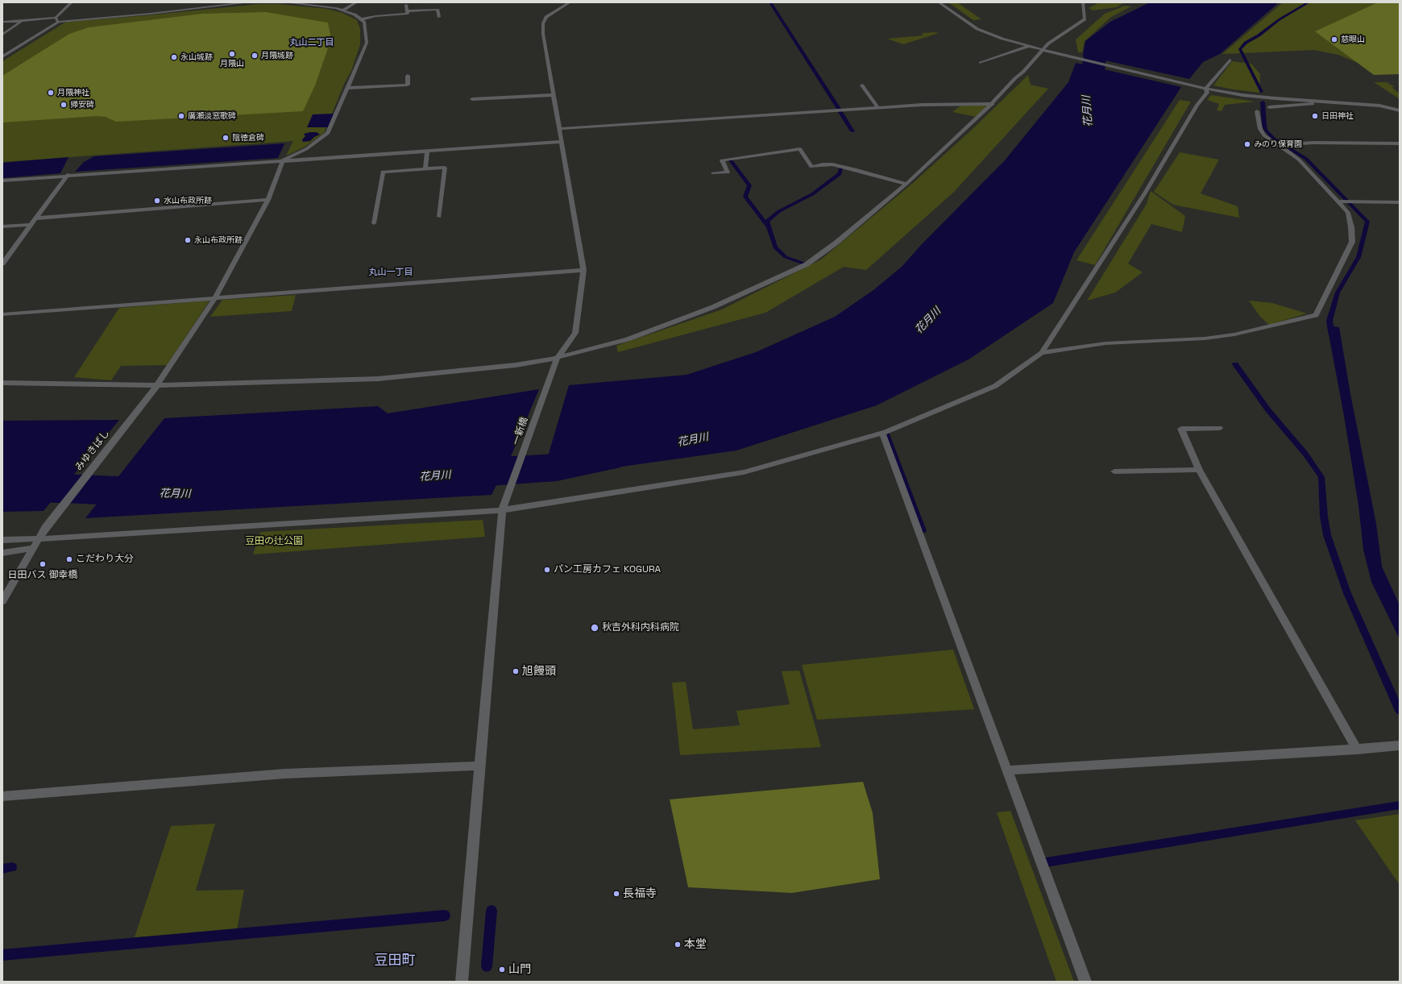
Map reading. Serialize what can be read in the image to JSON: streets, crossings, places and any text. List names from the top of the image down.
{
  "streets": {
    "street": ["一新橋", "みゆきばし"]
  },
  "districts": ["丸山二丁目", "丸山一丁目", "豆田町"],
  "water": ["花月川"],
  "parks": ["豆田の辻公園"],
  "places": [
    "慈眼山",
    "月隈山",
    "月隈城跡",
    "永山城跡",
    "月隈神社",
    "帰安碑",
    "廣瀬淡窓歌碑",
    "日田神社",
    "陰徳倉碑",
    "みのり保育園",
    "水山布政所跡",
    "永山布政所跡",
    "こだわり大分",
    "日田バス 御幸橋",
    "パン工房カフェ KOGURA",
    "秋吉外科内科病院",
    "旭饅頭",
    "長福寺",
    "本堂",
    "山門"
  ]
}
